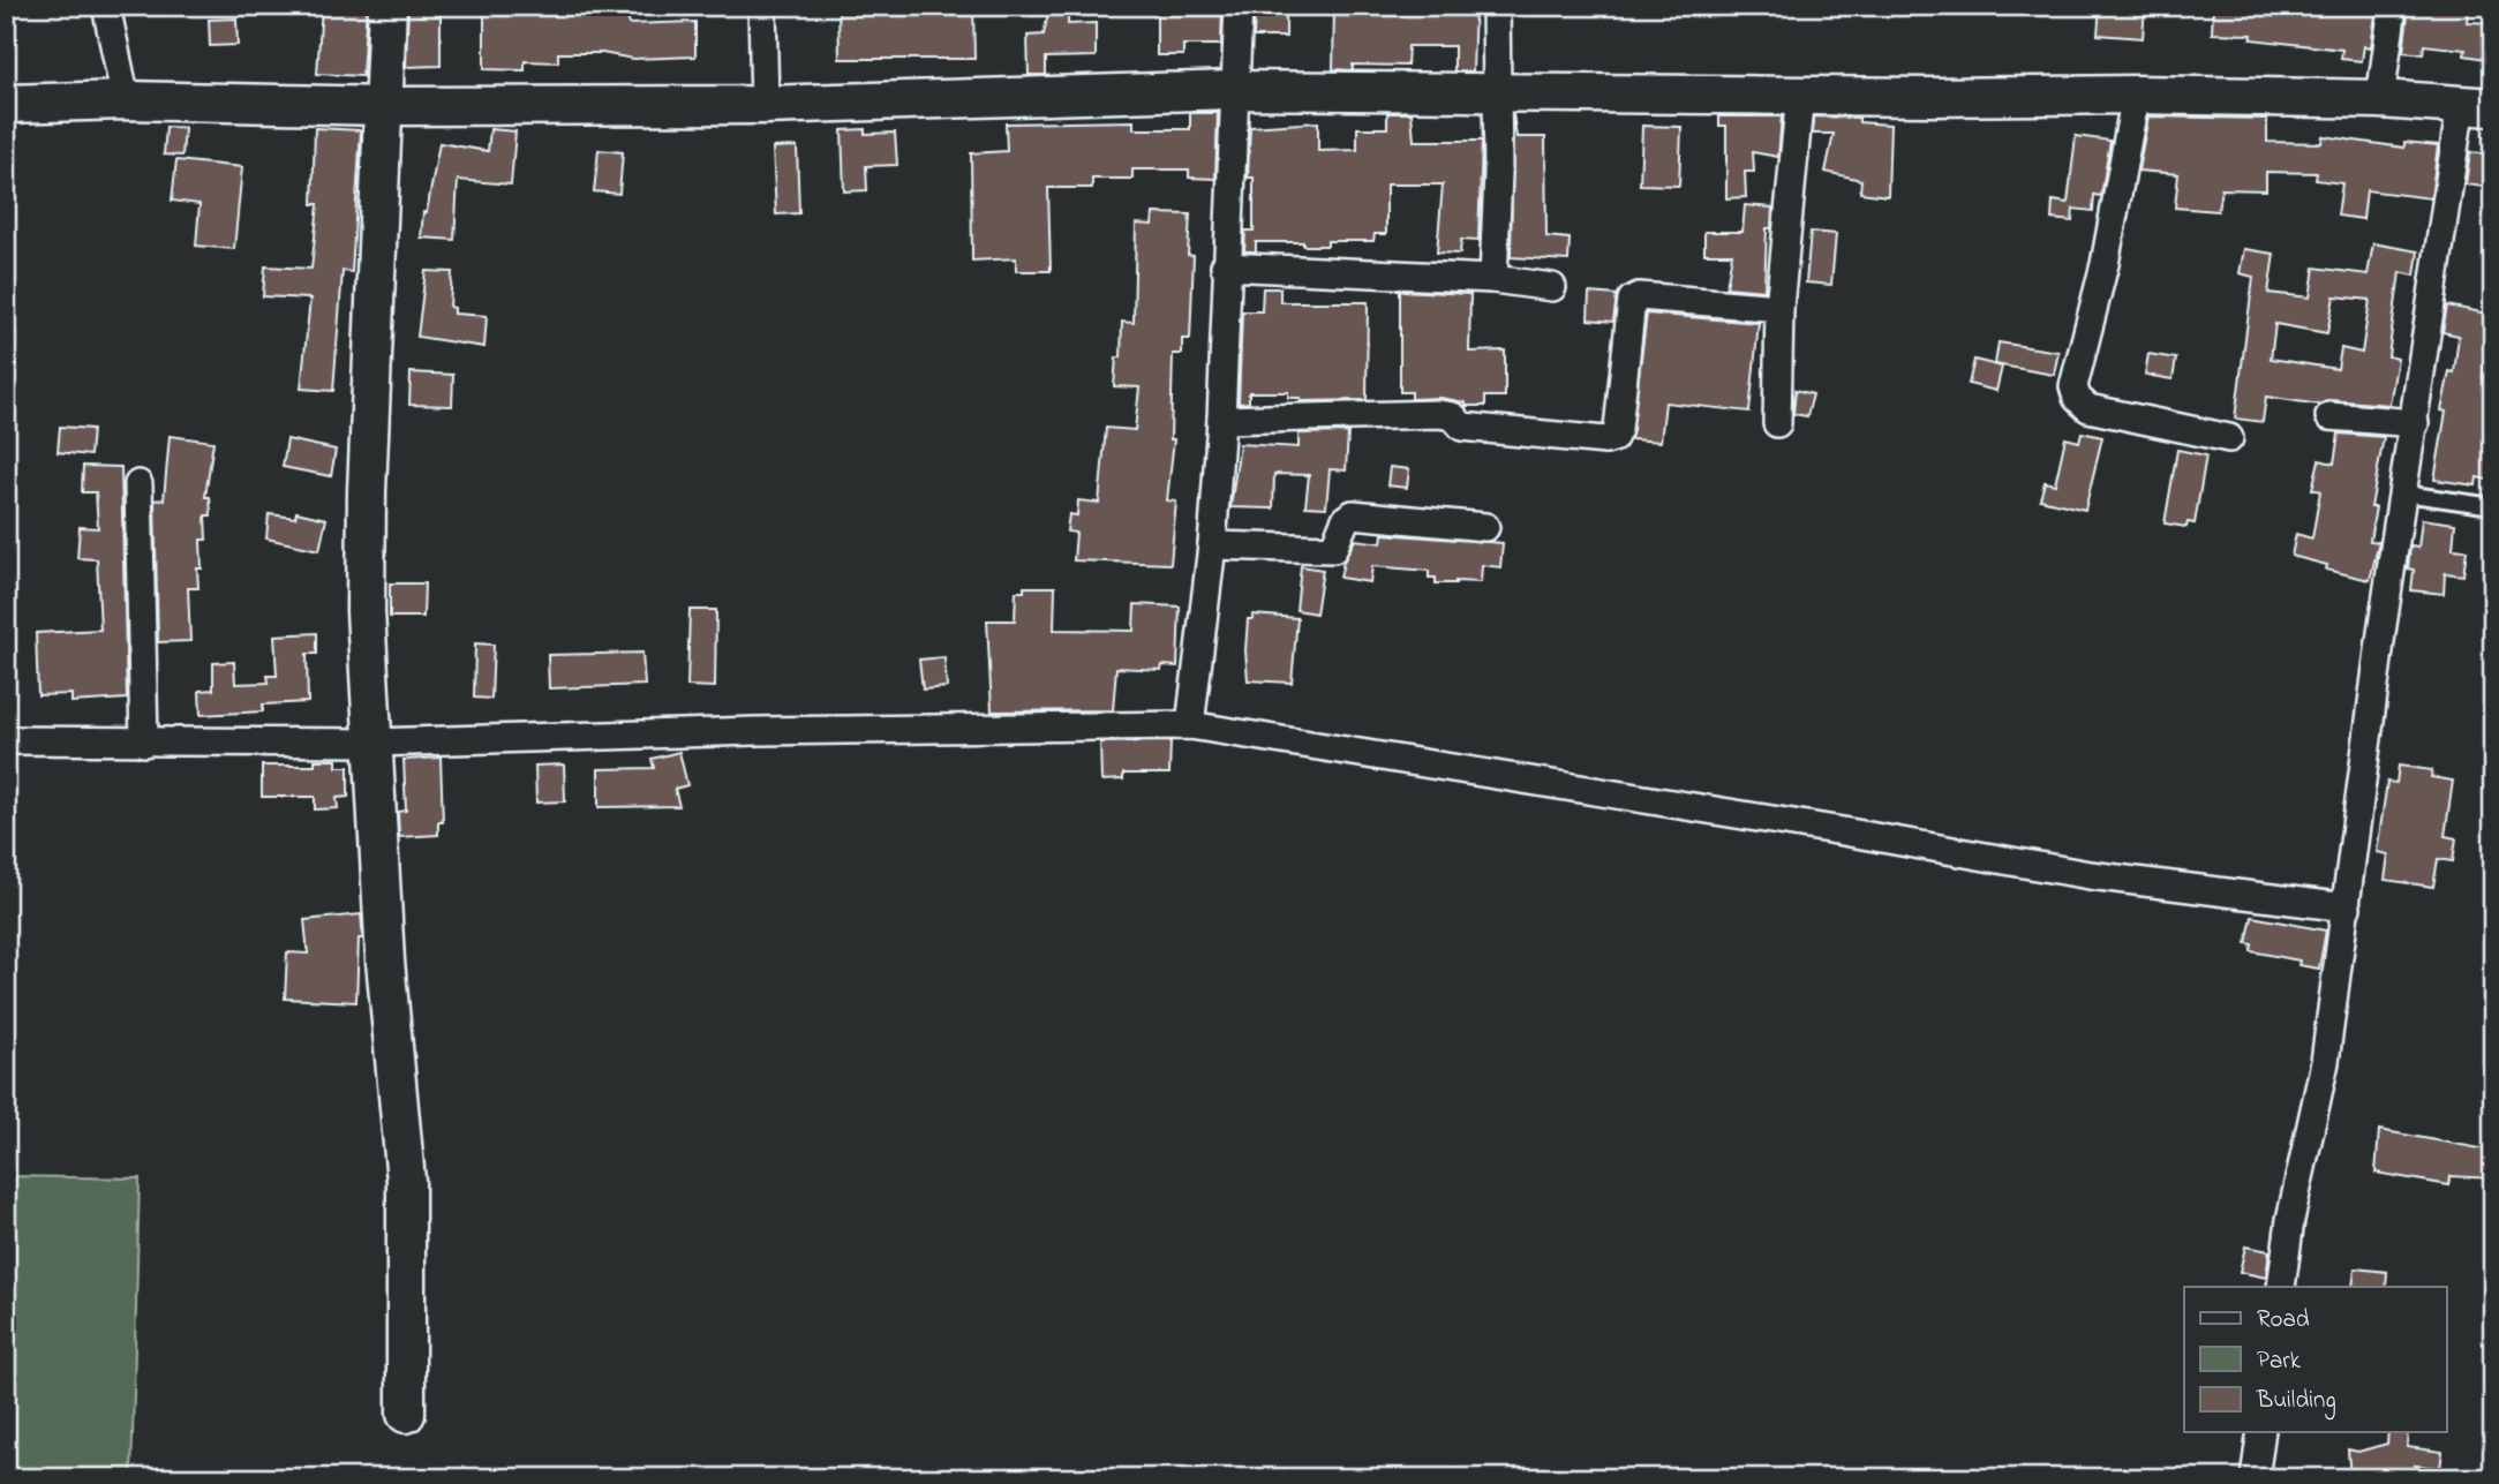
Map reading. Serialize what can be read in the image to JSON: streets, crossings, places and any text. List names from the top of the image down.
{
  "legend": ["Road", "Park", "Building"]
}
